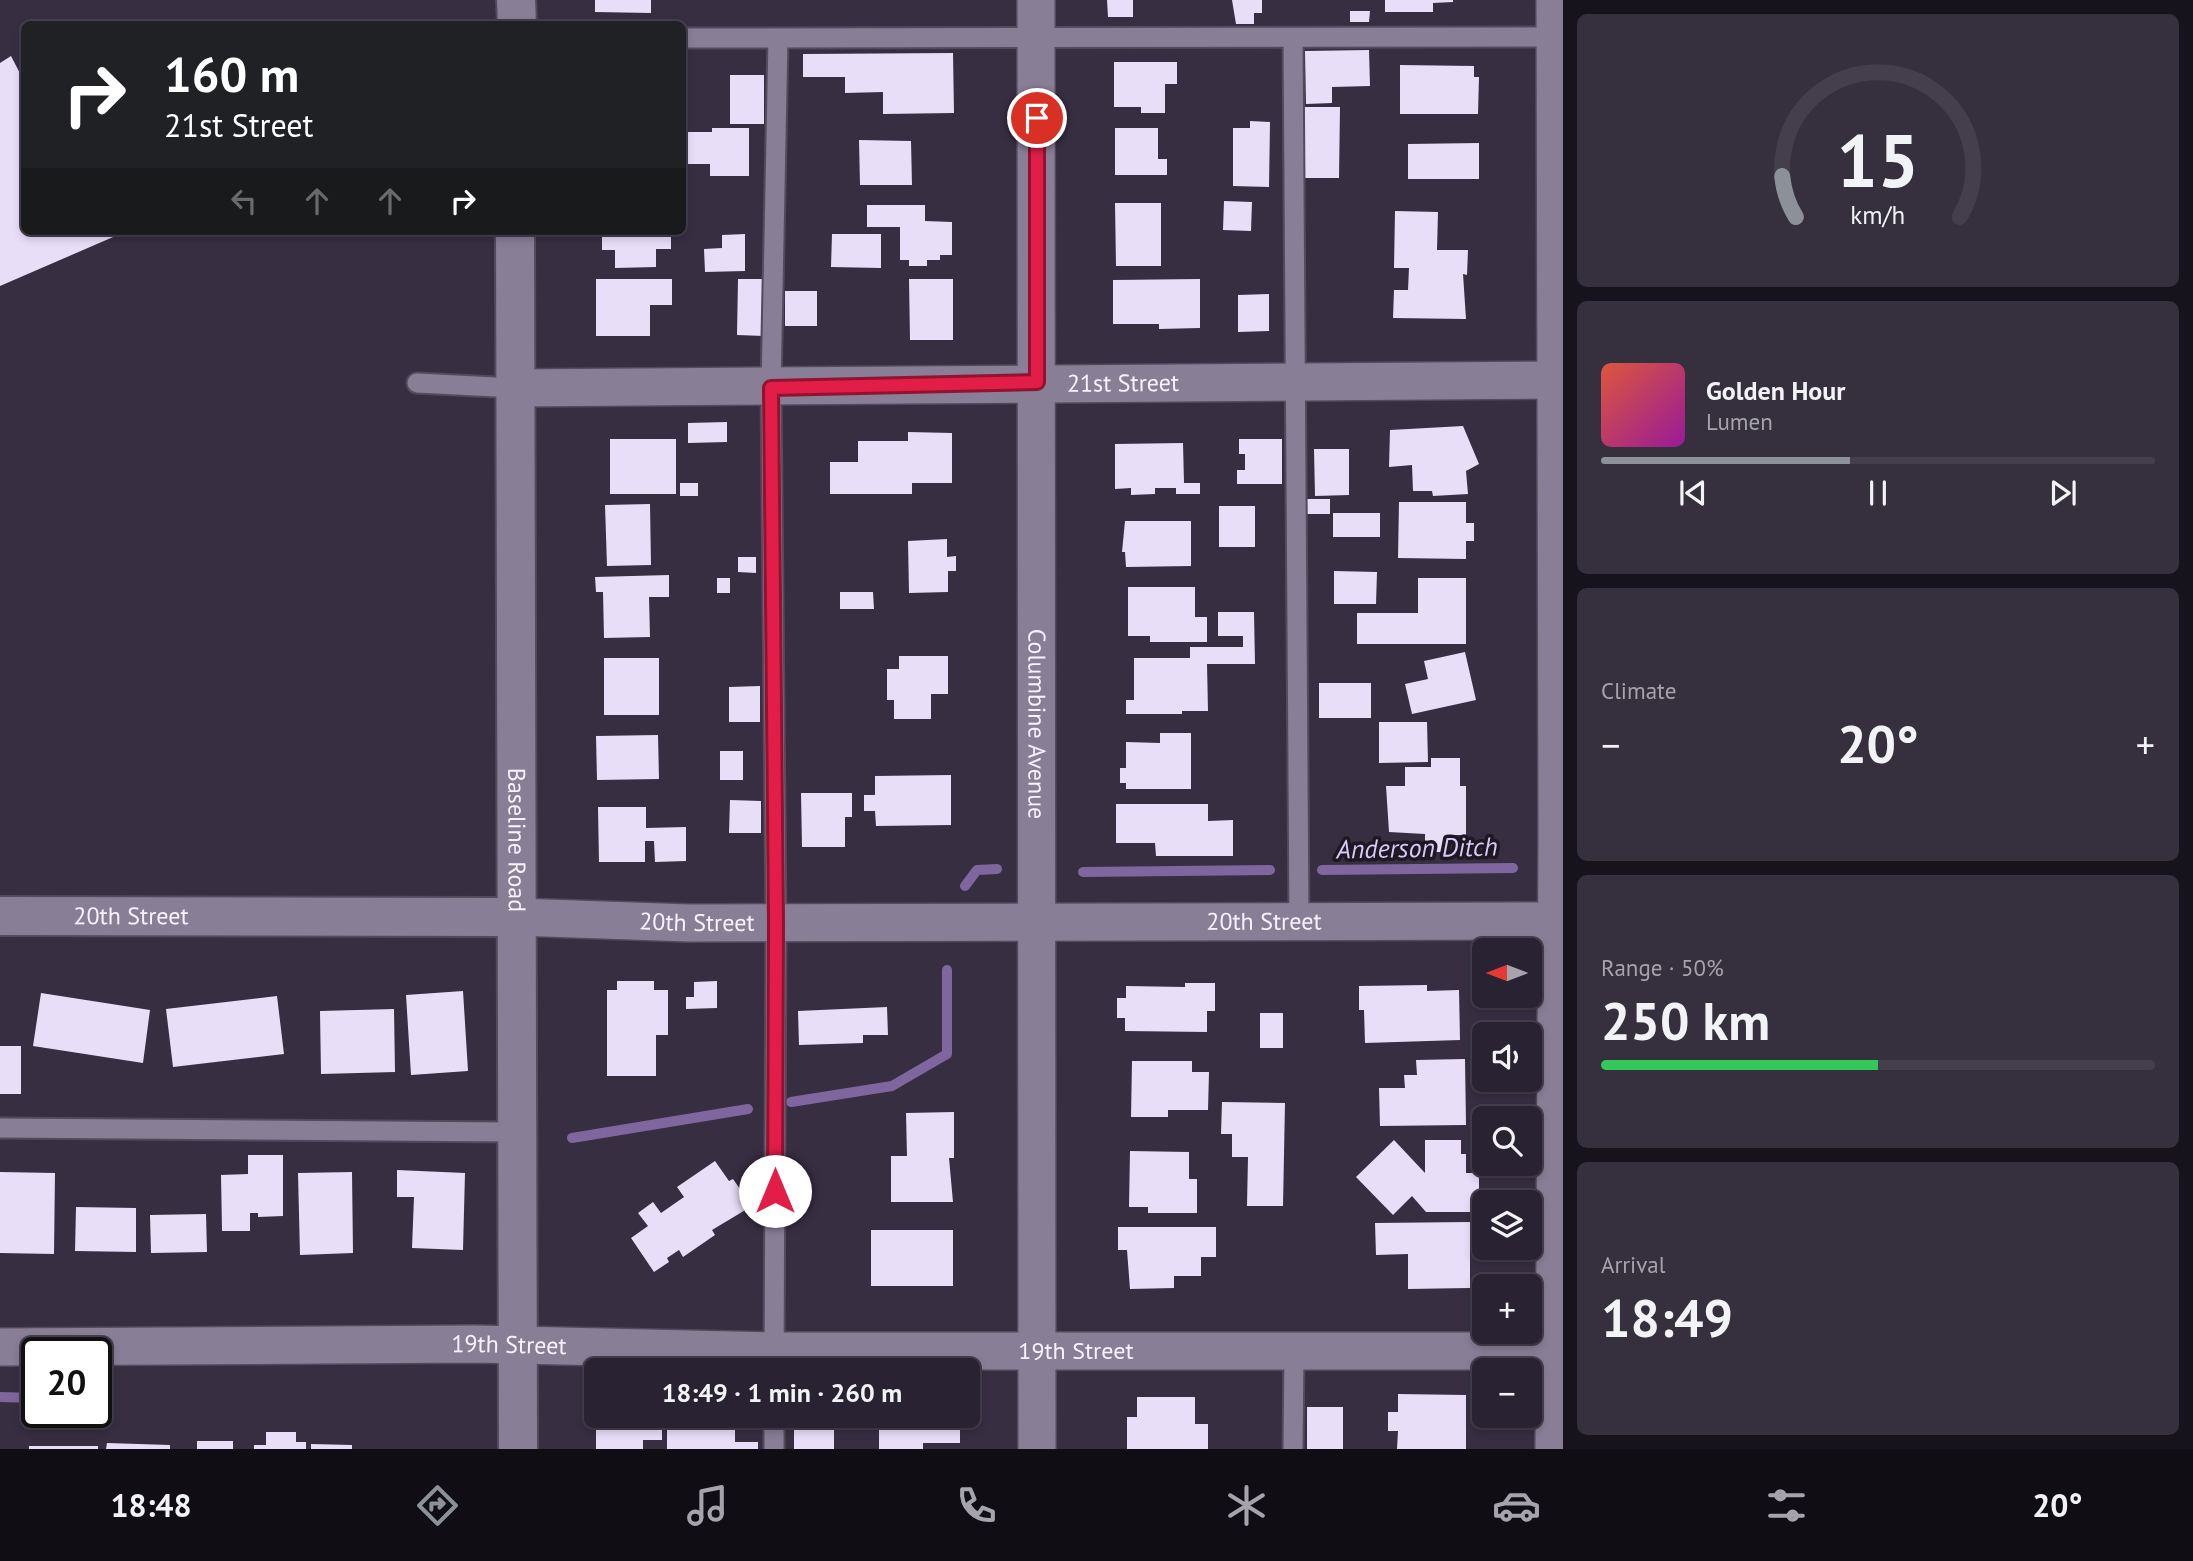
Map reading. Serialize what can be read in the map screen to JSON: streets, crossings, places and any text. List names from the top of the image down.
{
  "streets": {
    "street": [
      "21st Street",
      "Columbine Avenue",
      "Baseline Road",
      "20th Street",
      "19th Street"
    ]
  },
  "crossings": [
    ["21st Street", "Columbine Avenue"],
    ["21st Street", "Baseline Road"],
    ["Columbine Avenue", "20th Street"],
    ["Columbine Avenue", "19th Street"],
    ["Baseline Road", "20th Street"],
    ["Baseline Road", "19th Street"]
  ],
  "water": ["Anderson Ditch"],
  "north": "left",
  "page": {
    "turn": ["160 m", "21st Street"],
    "song": ["Golden Hour", "Lumen"],
    "tile": [
      "Climate",
      ["Range · 50%", "250 km"],
      ["Arrival", "18:49"]
    ],
    "heat": ["−", "20°", "+"],
    "map_buttons": ["+", "−"],
    "limit": "20",
    "trip": "18:49 · 1 min · 260 m",
    "tabs": ["18:48", "20°"],
    "gauge": ["15", "km/h"]
  }
}
